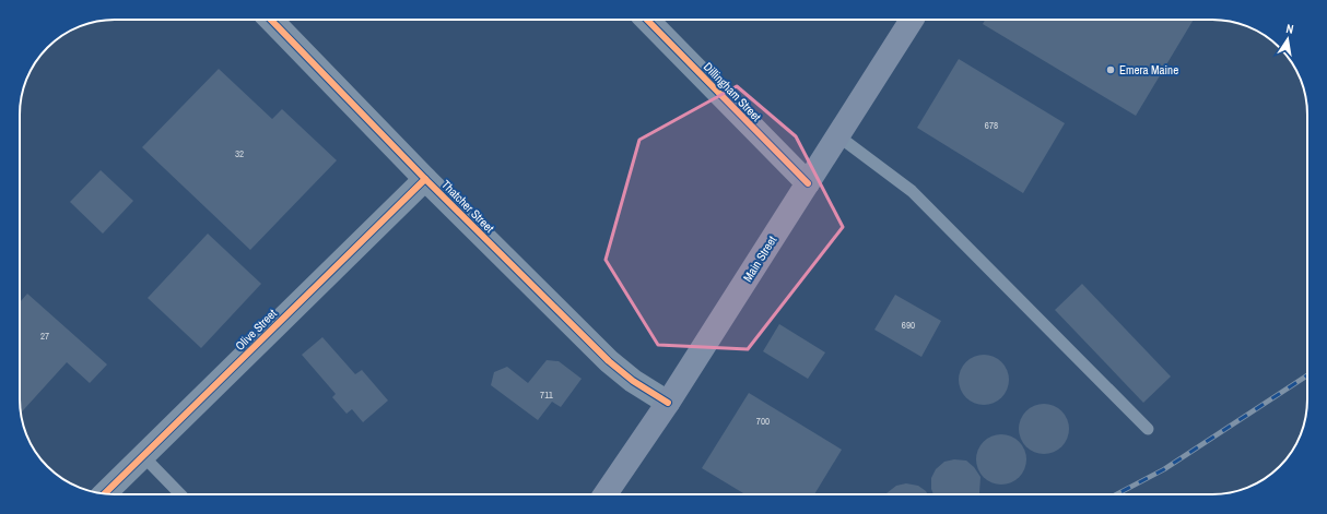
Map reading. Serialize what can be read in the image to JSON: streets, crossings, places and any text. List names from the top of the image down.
{
  "streets": {
    "main road": ["Main Street"],
    "street": ["Dillingham Street", "Thatcher Street", "Olive Street"]
  },
  "crossings": [
    ["Dillingham Street", "Main Street"],
    ["Thatcher Street", "Main Street"],
    ["Thatcher Street", "Olive Street"]
  ],
  "places": ["Emera Maine"],
  "house_numbers": [
    "678",
    "32",
    "690",
    "27",
    "711",
    "700"
  ],
  "north": "top"
}
